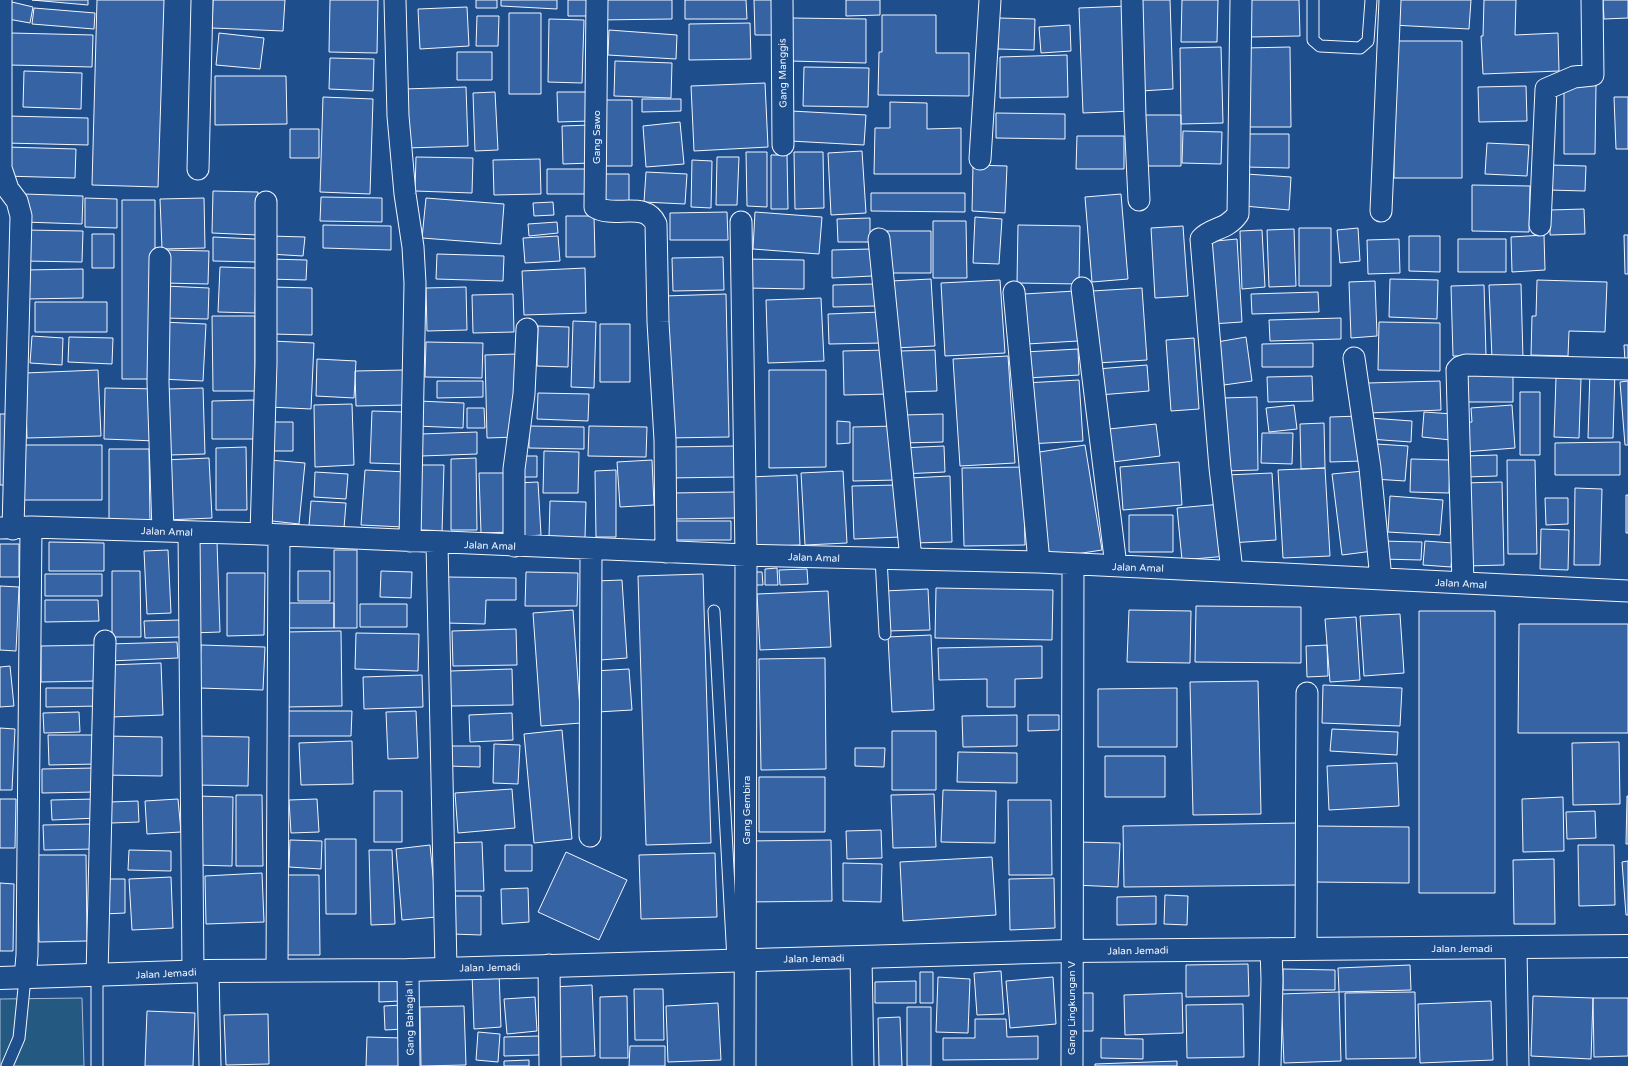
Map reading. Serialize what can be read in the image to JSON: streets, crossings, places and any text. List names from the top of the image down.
{
  "streets": {
    "street": [
      "Gang Manggis",
      "Gang Sawo",
      "Jalan Amal",
      "Gang Gembira",
      "Jalan Jemadi",
      "Gang Lingkungan V",
      "Gang Bahagia II"
    ]
  },
  "crossings": [
    ["Gang Sawo", "Jalan Amal"],
    ["Jalan Amal", "Gang Gembira"],
    ["Jalan Amal", "Gang Lingkungan V"],
    ["Gang Gembira", "Jalan Jemadi"],
    ["Jalan Jemadi", "Gang Lingkungan V"],
    ["Jalan Jemadi", "Gang Bahagia II"]
  ]
}
